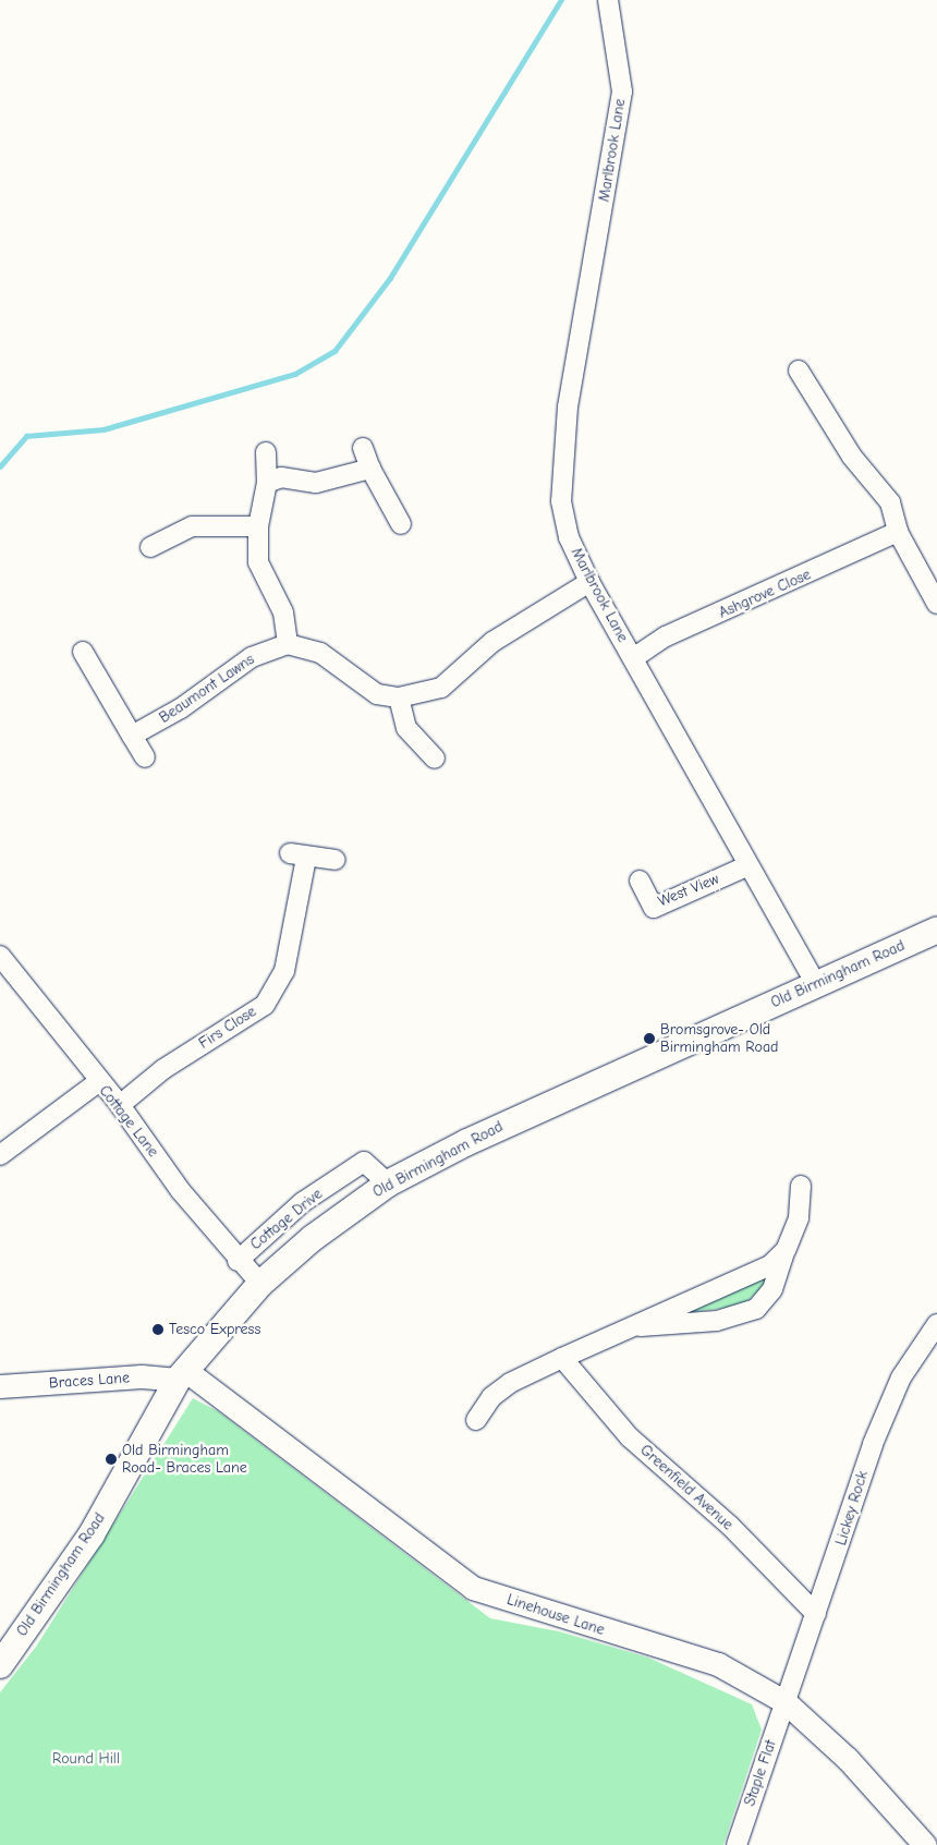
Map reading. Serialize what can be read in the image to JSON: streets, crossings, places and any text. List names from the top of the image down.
{
  "streets": {
    "main road": ["Old Birmingham Road"],
    "street": [
      "Marlbrook Lane",
      "Ashgrove Close",
      "Beaumont Lawns",
      "West View",
      "Firs Close",
      "Cottage Lane",
      "Cottage Drive",
      "Braces Lane",
      "Greenfield Avenue",
      "Lickey Rock",
      "Linehouse Lane",
      "Staple Flat"
    ]
  },
  "crossings": [
    ["Marlbrook Lane", "Ashgrove Close"],
    ["Marlbrook Lane", "West View"],
    ["Marlbrook Lane", "Old Birmingham Road"],
    ["Old Birmingham Road", "Cottage Lane"],
    ["Old Birmingham Road", "Cottage Drive"],
    ["Old Birmingham Road", "Braces Lane"],
    ["Old Birmingham Road", "Linehouse Lane"],
    ["Firs Close", "Cottage Lane"],
    ["Cottage Lane", "Cottage Drive"],
    ["Braces Lane", "Linehouse Lane"],
    ["Greenfield Avenue", "Lickey Rock"],
    ["Lickey Rock", "Linehouse Lane"],
    ["Lickey Rock", "Staple Flat"],
    ["Linehouse Lane", "Staple Flat"]
  ],
  "parks": ["Round Hill"],
  "places": ["Bromsgrove- Old Birmingham Road", "Tesco Express", "Old Birmingham Road- Braces Lane"]
}
